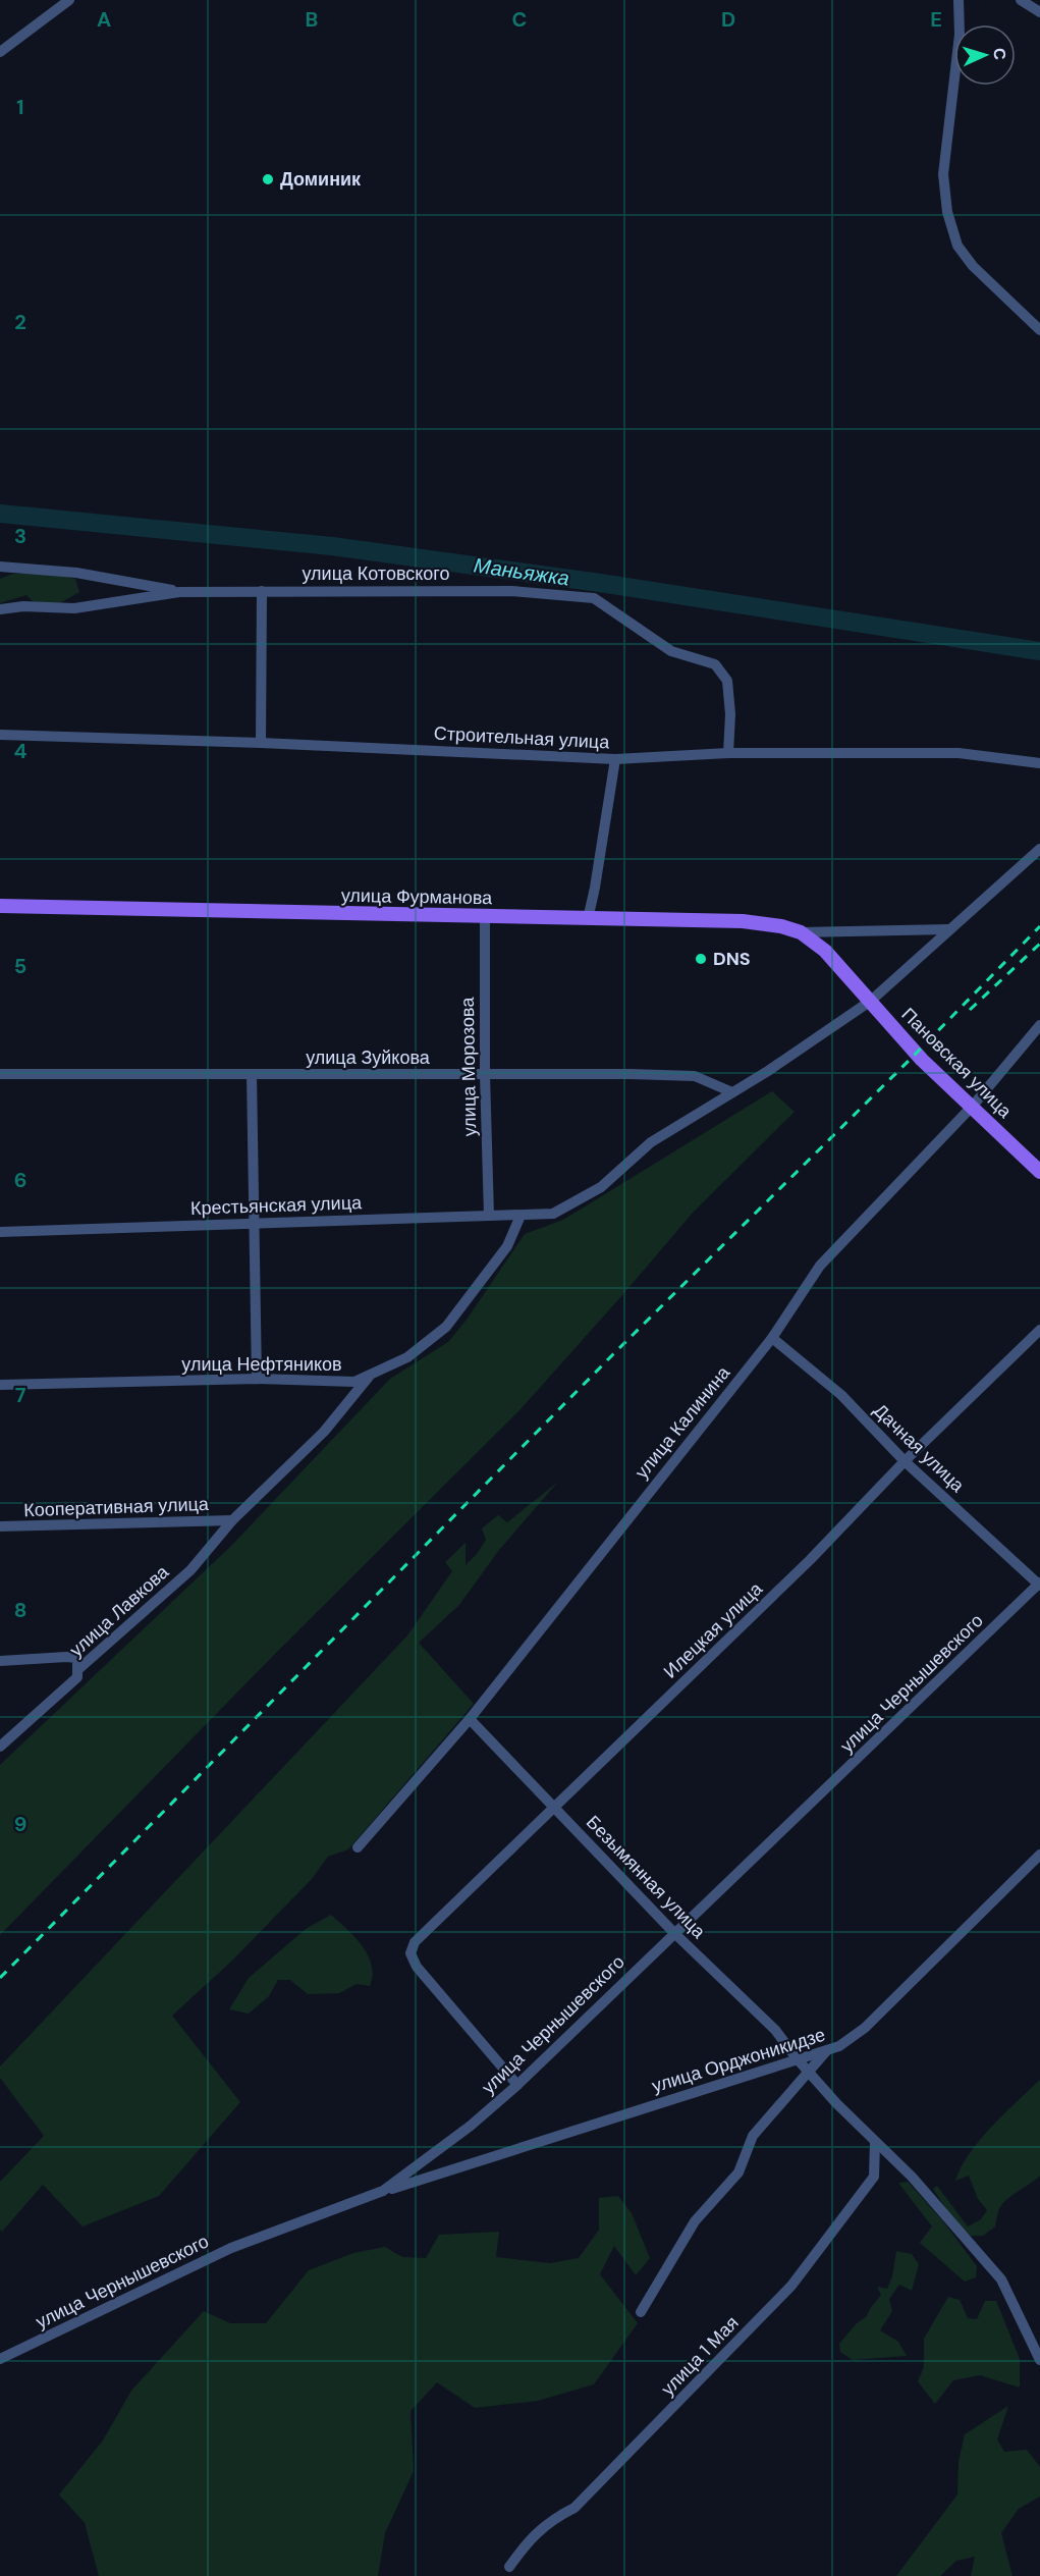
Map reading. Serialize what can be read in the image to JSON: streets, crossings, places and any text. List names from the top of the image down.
{
  "streets": {
    "main road": ["улица Фурманова", "Пановская улица"],
    "street": [
      "улица Котовского",
      "Строительная улица",
      "улица Зуйкова",
      "улица Морозова",
      "Крестьянская улица",
      "улица Нефтяников",
      "улица Калинина",
      "Дачная улица",
      "Кооперативная улица",
      "улица Лавкова",
      "Илецкая улица",
      "улица Чернышевского",
      "Безымянная улица",
      "улица Орджоникидзе",
      "улица 1 Мая"
    ]
  },
  "crossings": [
    ["улица Котовского", "Строительная улица"],
    ["улица Фурманова", "Пановская улица"],
    ["улица Фурманова", "улица Морозова"],
    ["улица Зуйкова", "улица Морозова"],
    ["улица Зуйкова", "Крестьянская улица"],
    ["Пановская улица", "улица Калинина"],
    ["улица Морозова", "Крестьянская улица"],
    ["Крестьянская улица", "улица Нефтяников"],
    ["улица Нефтяников", "улица Лавкова"],
    ["улица Калинина", "Дачная улица"],
    ["улица Калинина", "Безымянная улица"],
    ["Дачная улица", "Илецкая улица"],
    ["Дачная улица", "улица Чернышевского"],
    ["Кооперативная улица", "улица Лавкова"],
    ["Илецкая улица", "улица Чернышевского"],
    ["Илецкая улица", "Безымянная улица"],
    ["улица Чернышевского", "Безымянная улица"],
    ["улица Чернышевского", "улица Орджоникидзе"],
    ["Безымянная улица", "улица Орджоникидзе"],
    ["Безымянная улица", "улица 1 Мая"]
  ],
  "water": ["Маньяжка"],
  "places": ["Доминик", "DNS"],
  "north": "right",
  "grid": {
    "columns": [
      "A",
      "B",
      "C",
      "D",
      "E"
    ],
    "rows": [
      "1",
      "2",
      "3",
      "4",
      "5",
      "6",
      "7",
      "8",
      "9"
    ]
  }
}
